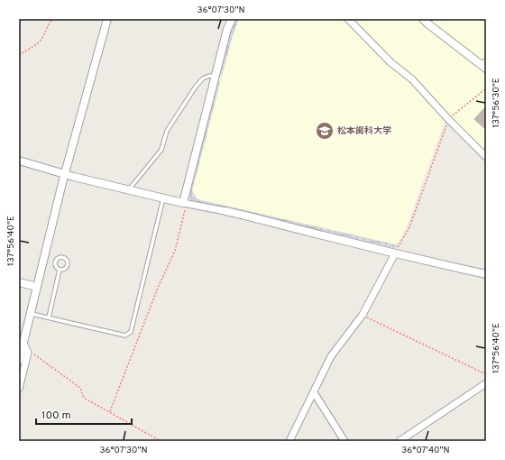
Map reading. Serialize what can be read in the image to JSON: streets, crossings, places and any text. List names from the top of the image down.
{
  "places": {
    "school or university": ["松本歯科大学"]
  },
  "scale_bar": "100 m",
  "coordinates": [
    "36°07'30\"N",
    "137°56'30\"E",
    "137°56'40\"E",
    "36°07'40\"N"
  ]
}
